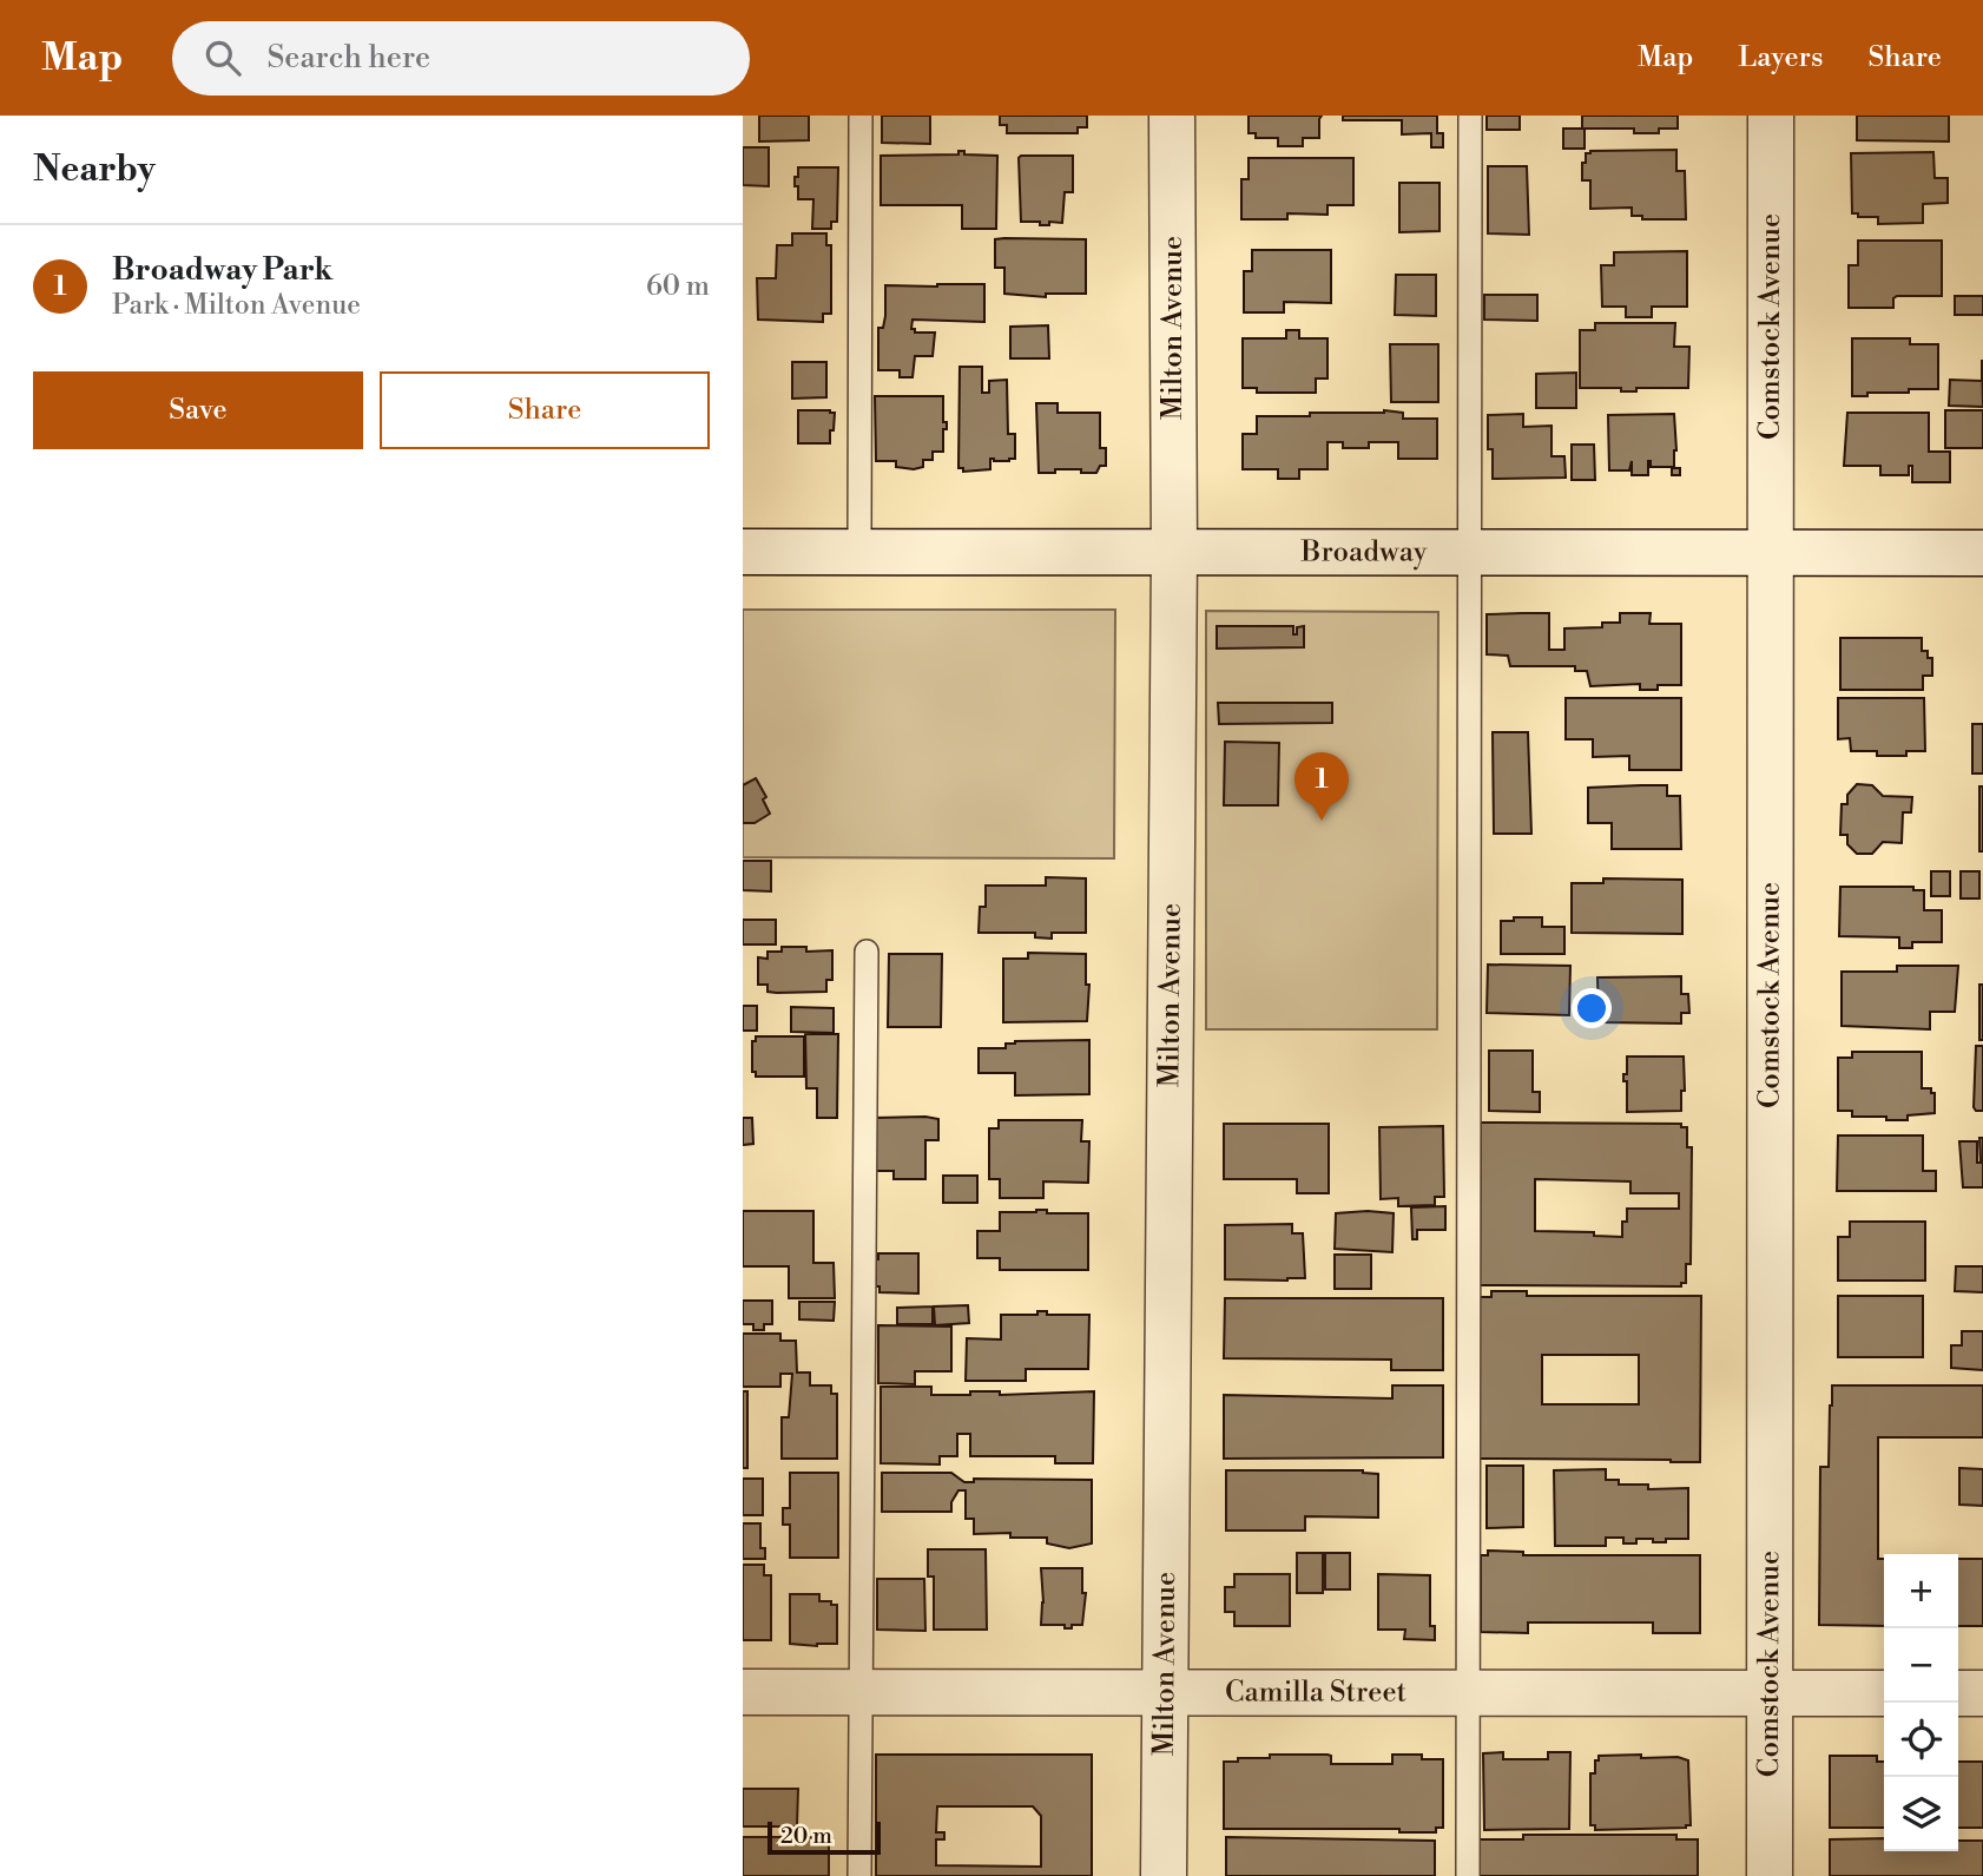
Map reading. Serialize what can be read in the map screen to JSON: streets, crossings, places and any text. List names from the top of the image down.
{
  "streets": {
    "street": [
      "Milton Avenue",
      "Comstock Avenue",
      "Broadway",
      "Camilla Street"
    ]
  },
  "crossings": [
    ["Milton Avenue", "Broadway"],
    ["Milton Avenue", "Camilla Street"],
    ["Comstock Avenue", "Broadway"],
    ["Comstock Avenue", "Camilla Street"]
  ],
  "scale_bar": "20 m",
  "page": {
    "header": "Map",
    "search": "Search here",
    "nav": ["Map", "Layers", "Share"],
    "heading": "Nearby",
    "list": [
      {
        "mark": "1",
        "name": "Broadway Park",
        "note": "Park · Milton Avenue",
        "value": "60 m"
      }
    ],
    "buttons": ["Save", "Share"],
    "pins": "1",
    "map_buttons": ["+", "−"],
    "scale": "20 m"
  }
}
